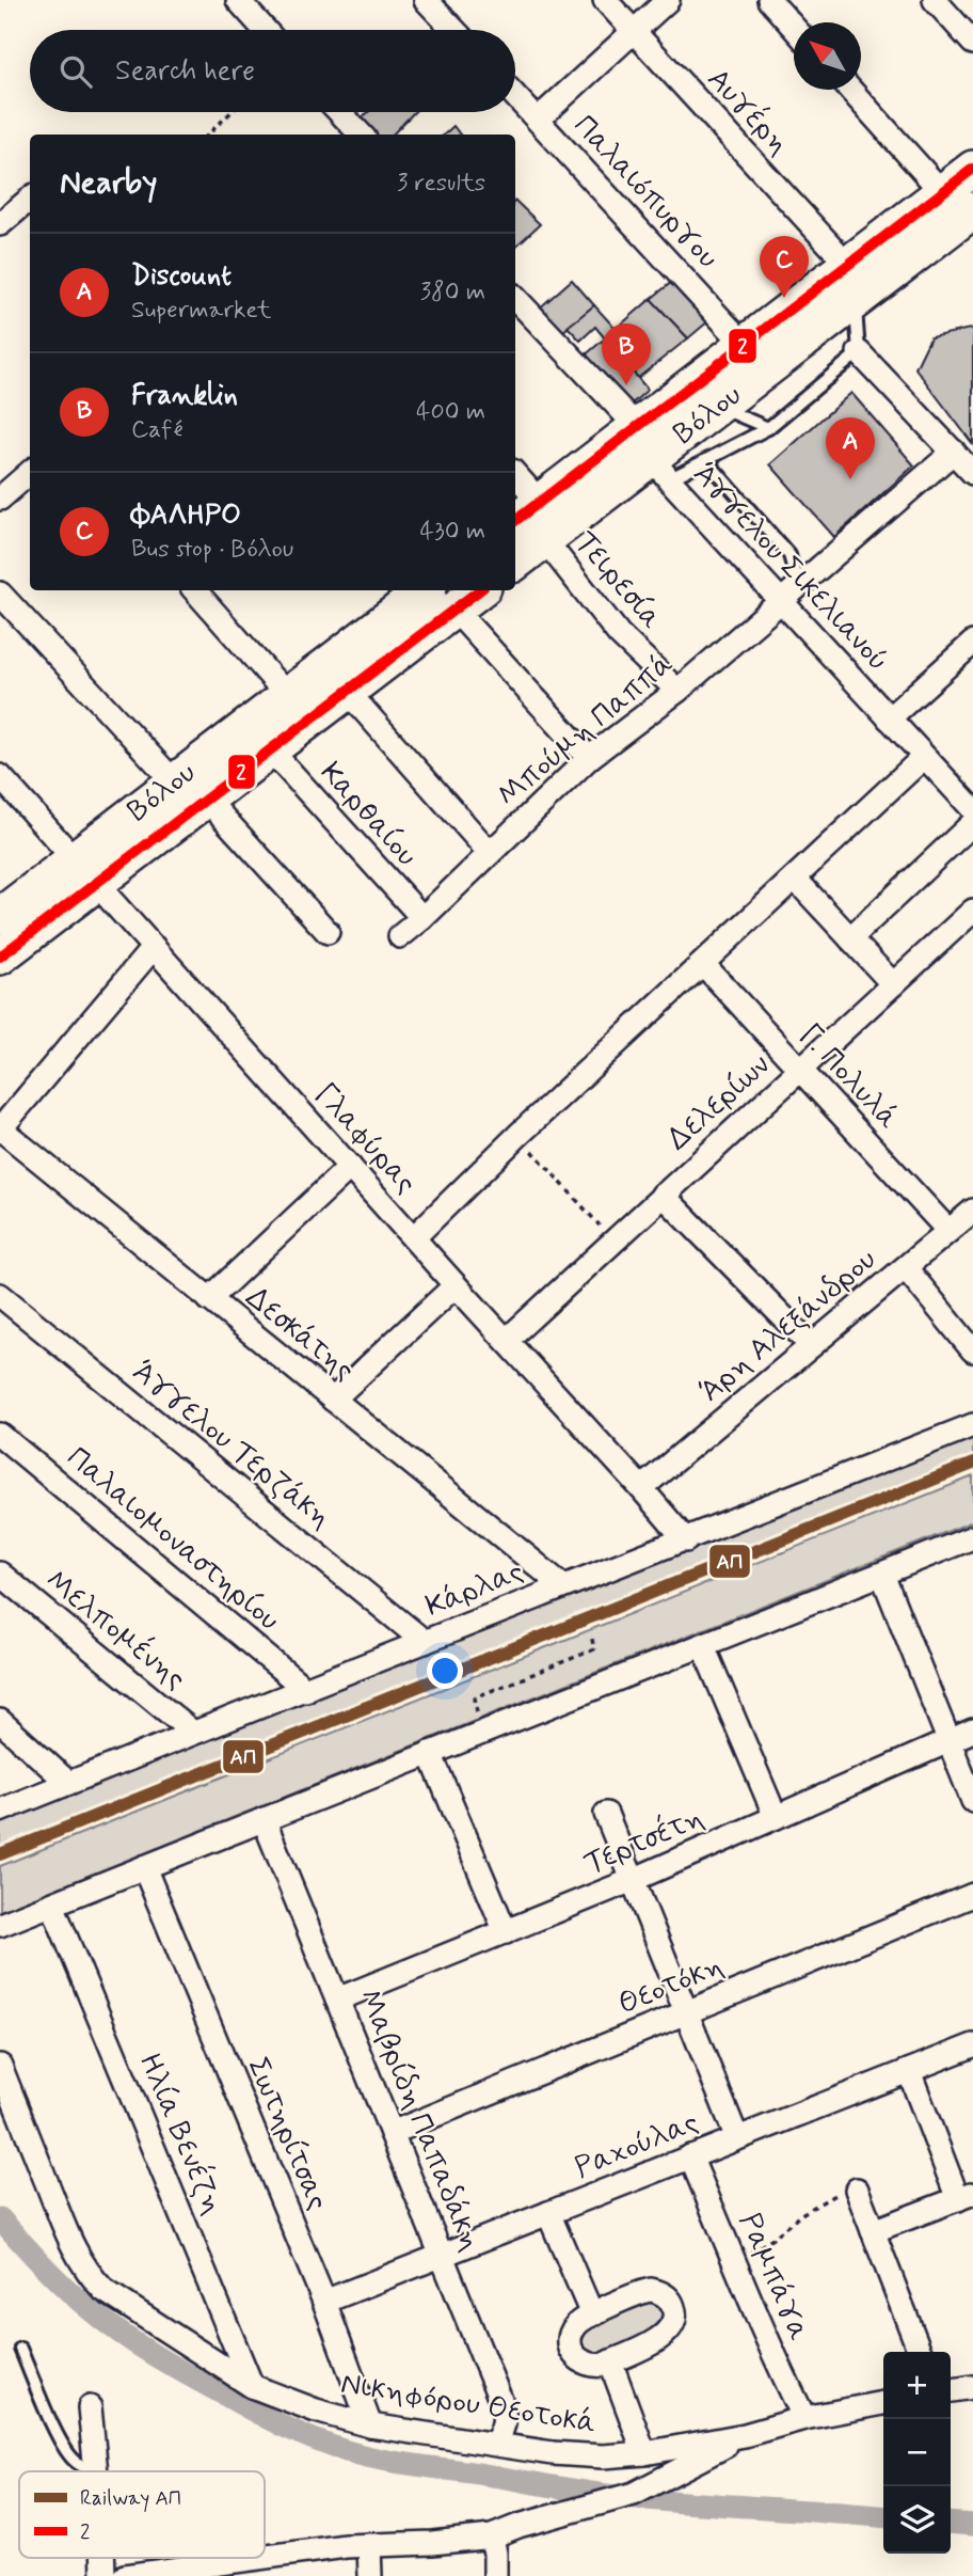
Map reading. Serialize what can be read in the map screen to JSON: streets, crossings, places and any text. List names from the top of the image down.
{
  "streets": {
    "main road": ["Βόλου"],
    "street": [
      "Αυγέρη",
      "Παλαιόπυργου",
      "Άγγελου Σικελιανού",
      "Τειρεσία",
      "Μπούμη Παππά",
      "Καρθαίου",
      "Γ. Πολυλά",
      "Δελερίων",
      "Γλαφύρας",
      "Άρη Αλεξάνδρου",
      "Δεσκάτης",
      "Άγγελου Τερζάκη",
      "Παλαιομοναστηρίου",
      "Κάρλας",
      "Μελπομένης",
      "Τερτσέτη",
      "Θεοτόκη",
      "Μαβρίδη Παπαδάκη",
      "Ηλία Βενέζη",
      "Σωτηρίτσας",
      "Ραχούλας",
      "Ραμπάγα",
      "Νικηφόρου Θεοτοκά"
    ]
  },
  "crossings": [
    ["Αυγέρη", "Βόλου"],
    ["Παλαιόπυργου", "Βόλου"],
    ["Βόλου", "Άγγελου Σικελιανού"],
    ["Βόλου", "Τειρεσία"],
    ["Βόλου", "Καρθαίου"],
    ["Βόλου", "Γλαφύρας"],
    ["Άγγελου Σικελιανού", "Μπούμη Παππά"],
    ["Τειρεσία", "Μπούμη Παππά"],
    ["Μπούμη Παππά", "Καρθαίου"],
    ["Γ. Πολυλά", "Δελερίων"],
    ["Γ. Πολυλά", "Άρη Αλεξάνδρου"],
    ["Δελερίων", "Γλαφύρας"],
    ["Γλαφύρας", "Άρη Αλεξάνδρου"],
    ["Γλαφύρας", "Κάρλας"],
    ["Δεσκάτης", "Κάρλας"],
    ["Άγγελου Τερζάκη", "Κάρλας"],
    ["Παλαιομοναστηρίου", "Κάρλας"],
    ["Κάρλας", "Μελπομένης"],
    ["Τερτσέτη", "Μαβρίδη Παπαδάκη"],
    ["Θεοτόκη", "Μαβρίδη Παπαδάκη"],
    ["Μαβρίδη Παπαδάκη", "Ραχούλας"],
    ["Μαβρίδη Παπαδάκη", "Νικηφόρου Θεοτοκά"],
    ["Ηλία Βενέζη", "Νικηφόρου Θεοτοκά"],
    ["Σωτηρίτσας", "Ραχούλας"],
    ["Σωτηρίτσας", "Νικηφόρου Θεοτοκά"],
    ["Ραχούλας", "Ραμπάγα"]
  ],
  "lines": ["transit line 2", "rail line ΑΠ"],
  "legend": ["Railway ΑΠ", "2"],
  "north": "top left",
  "page": {
    "search": "Search here",
    "heading": ["Nearby", "3 results"],
    "list": [
      {
        "mark": "A",
        "name": "Discount",
        "note": "Supermarket",
        "value": "380 m"
      },
      {
        "mark": "B",
        "name": "Franklin",
        "note": "Café",
        "value": "400 m"
      },
      {
        "mark": "C",
        "name": "ΦΑΛΗΡΟ",
        "note": "Bus stop · Βόλου",
        "value": "430 m"
      }
    ],
    "pins": ["C", "B", "A"],
    "map_buttons": ["+", "−"]
  }
}
